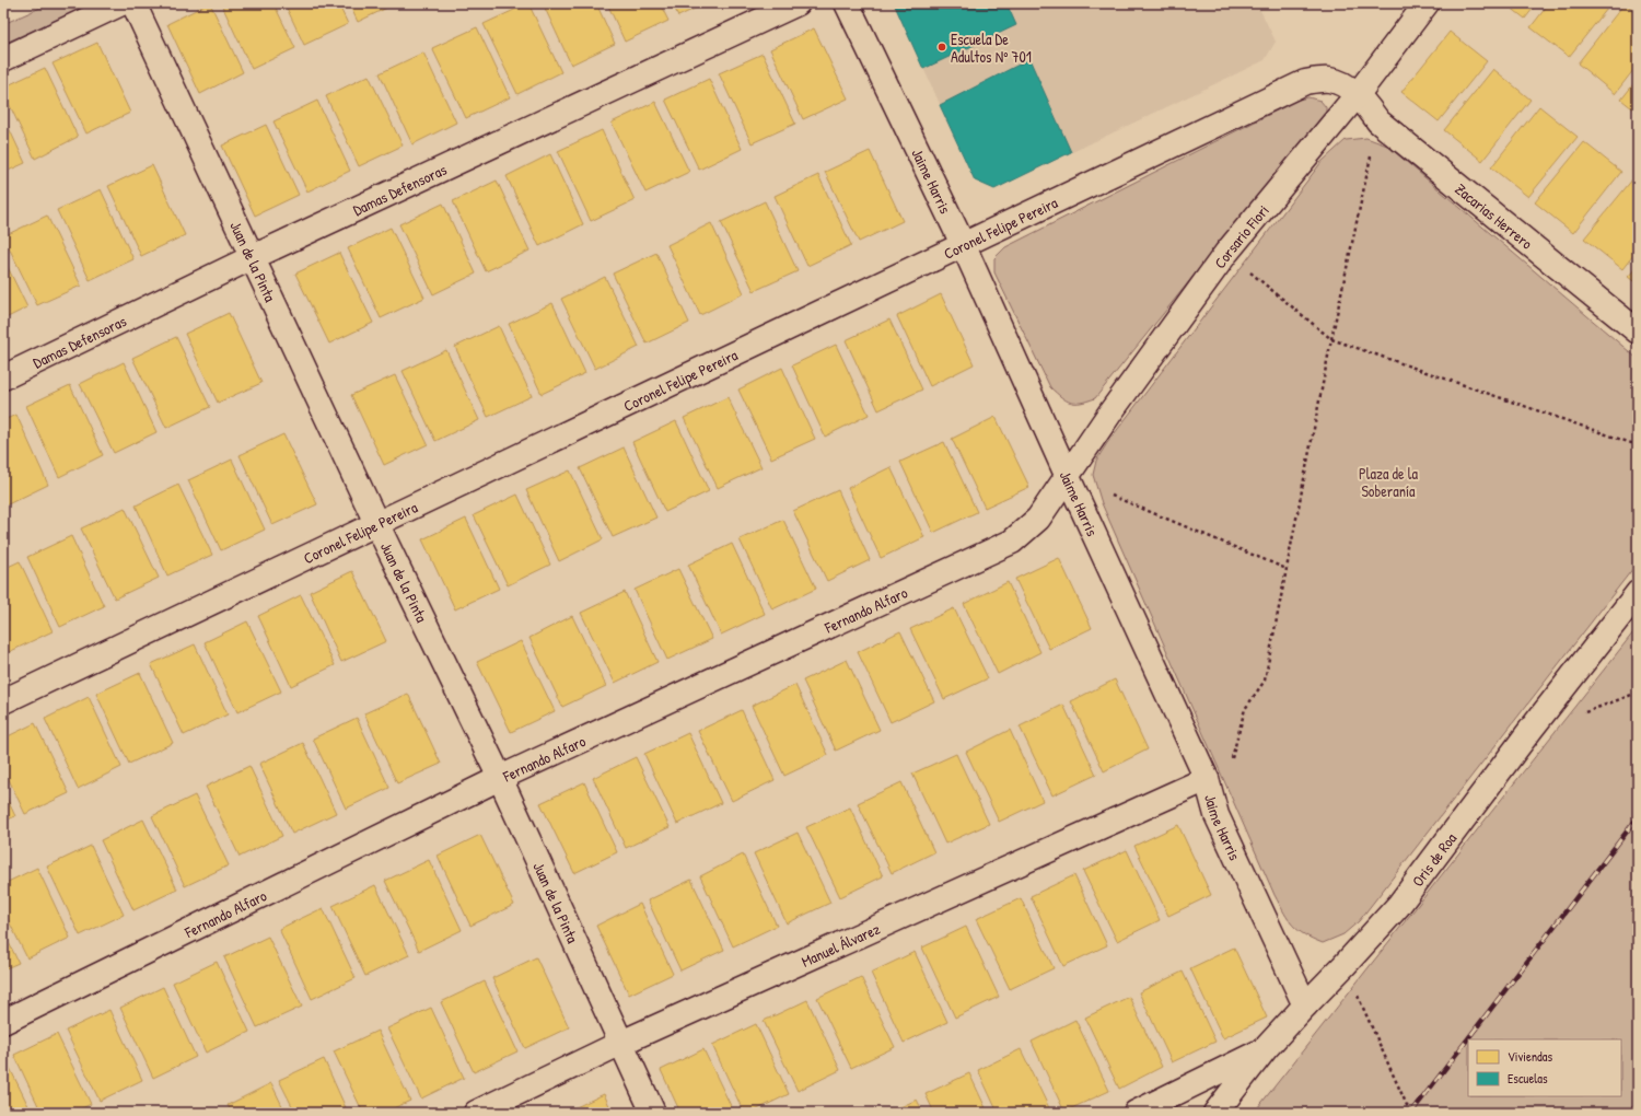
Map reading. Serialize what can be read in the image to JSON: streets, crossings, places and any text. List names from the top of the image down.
{
  "streets": {
    "street": [
      "Jaime Harris",
      "Damas Defensoras",
      "Zacarias Herrero",
      "Coronel Felipe Pereira",
      "Corsario Fiori",
      "Juan de la Pinta",
      "Fernando Alfaro",
      "Oris de Roa",
      "Manuel Álvarez"
    ]
  },
  "crossings": [
    ["Jaime Harris", "Coronel Felipe Pereira"],
    ["Jaime Harris", "Corsario Fiori"],
    ["Jaime Harris", "Fernando Alfaro"],
    ["Jaime Harris", "Oris de Roa"],
    ["Jaime Harris", "Manuel Álvarez"],
    ["Damas Defensoras", "Juan de la Pinta"],
    ["Zacarias Herrero", "Coronel Felipe Pereira"],
    ["Zacarias Herrero", "Corsario Fiori"],
    ["Coronel Felipe Pereira", "Corsario Fiori"],
    ["Coronel Felipe Pereira", "Juan de la Pinta"],
    ["Corsario Fiori", "Fernando Alfaro"],
    ["Juan de la Pinta", "Fernando Alfaro"],
    ["Juan de la Pinta", "Manuel Álvarez"]
  ],
  "parks": ["Plaza de la Soberanía"],
  "places": ["Escuela De Adultos Nº 701"],
  "legend": ["Viviendas", "Escuelas"]
}
